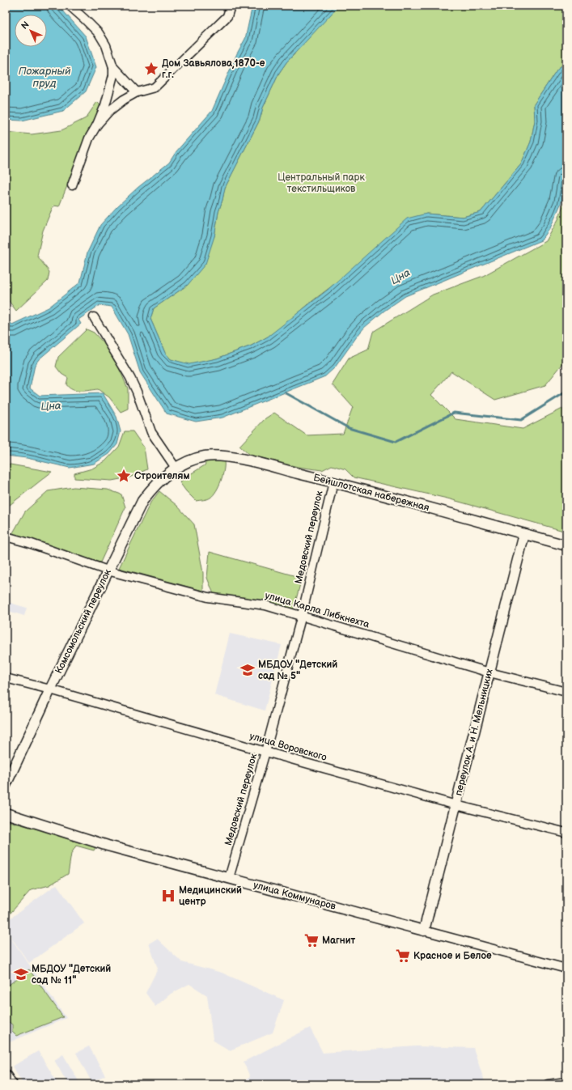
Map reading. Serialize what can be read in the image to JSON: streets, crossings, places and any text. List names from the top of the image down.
{
  "streets": {
    "street": [
      "Бейшлотская набережная",
      "Медовский переулок",
      "улица Карла Либкнехта",
      "Комсомольский переулок",
      "переулок А. и Н. Мельницких",
      "улица Воровского",
      "улица Коммунаров"
    ]
  },
  "crossings": [
    ["Бейшлотская набережная", "Медовский переулок"],
    ["Бейшлотская набережная", "Комсомольский переулок"],
    ["Бейшлотская набережная", "переулок А. и Н. Мельницких"],
    ["Медовский переулок", "улица Карла Либкнехта"],
    ["Медовский переулок", "улица Воровского"],
    ["Медовский переулок", "улица Коммунаров"],
    ["улица Карла Либкнехта", "Комсомольский переулок"],
    ["улица Карла Либкнехта", "переулок А. и Н. Мельницких"],
    ["Комсомольский переулок", "улица Воровского"],
    ["переулок А. и Н. Мельницких", "улица Воровского"],
    ["переулок А. и Н. Мельницких", "улица Коммунаров"]
  ],
  "water": ["Пожарный пруд", "Цна"],
  "parks": ["Центральный парк текстильщиков"],
  "places": {
    "place": ["Дом Завьялова,1870-е г.г.", "Строителям"],
    "school or university": ["МБДОУ \"Детский сад № 5\"", "МБДОУ \"Детский сад № 11\""],
    "hospital": ["Медицинский центр"],
    "supermarket": ["Магнит", "Красное и Белое"]
  },
  "north": "top left"
}
